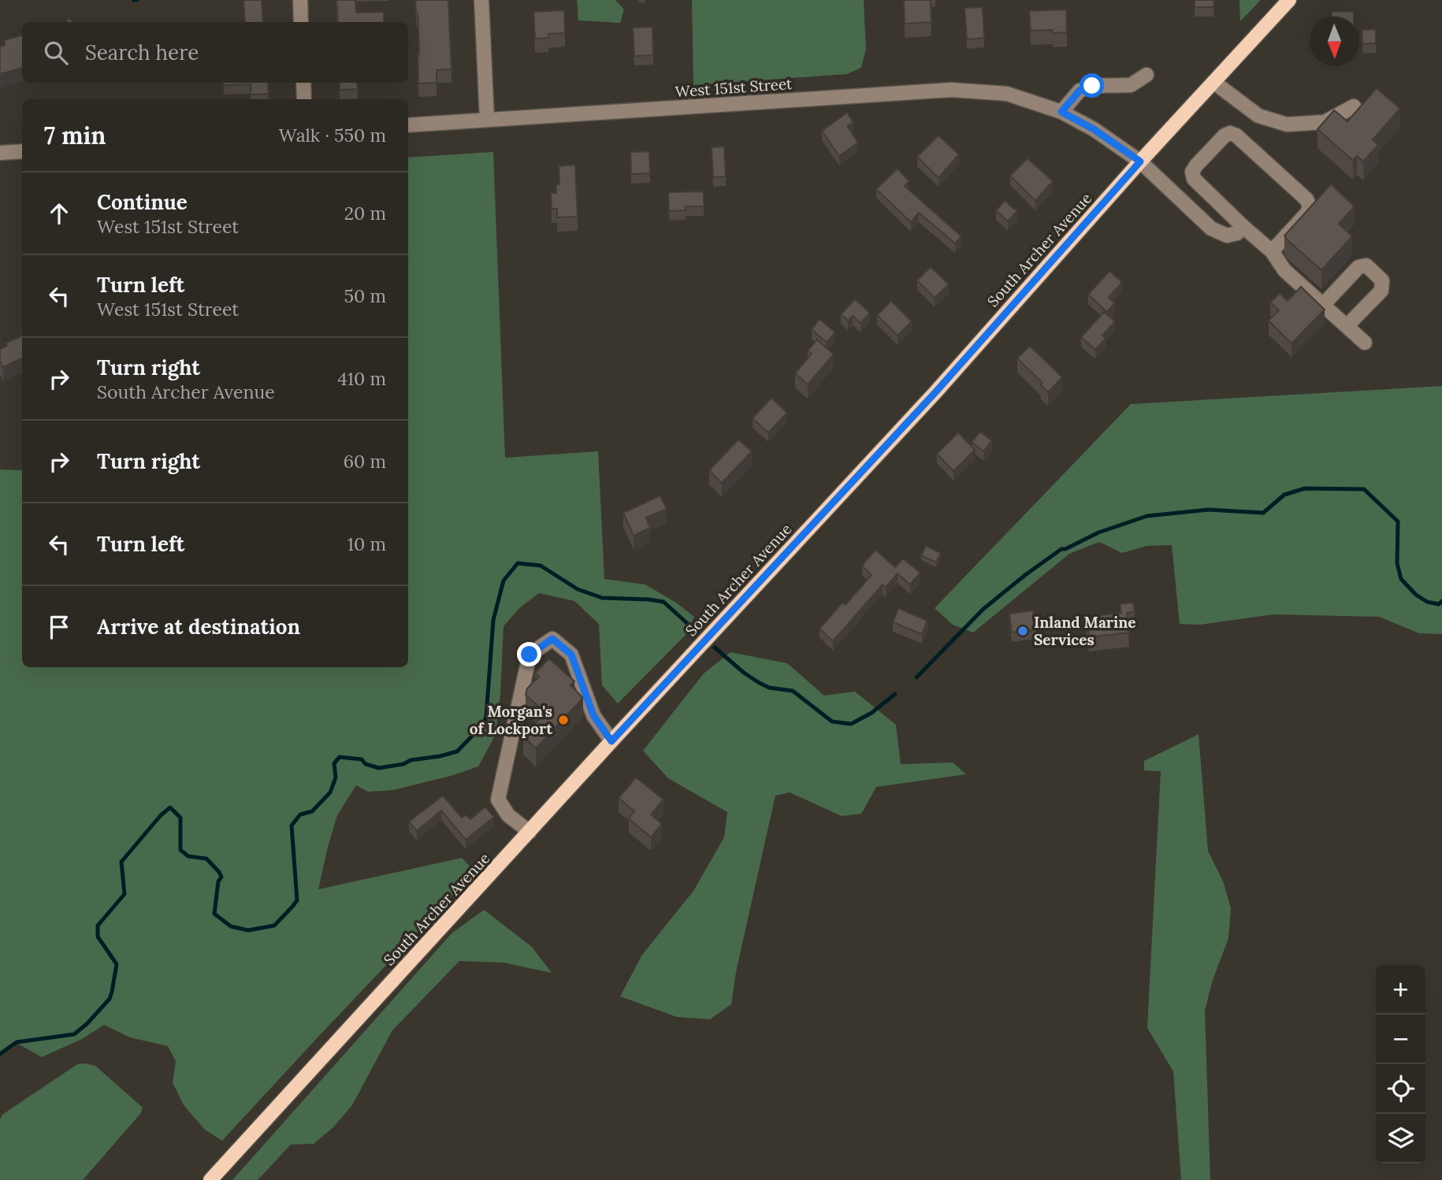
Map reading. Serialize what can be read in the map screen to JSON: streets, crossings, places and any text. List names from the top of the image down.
{
  "streets": {
    "main road": ["South Archer Avenue"],
    "street": ["West 151st Street"]
  },
  "crossings": [
    ["West 151st Street", "South Archer Avenue"]
  ],
  "places": ["Inland Marine Services", "Morgan's of Lockport"],
  "north": "bottom",
  "page": {
    "search": "Search here",
    "heading": ["7 min", "Walk · 550 m"],
    "list": [
      ["Continue", "West 151st Street", "20 m"],
      ["Turn left", "West 151st Street", "50 m"],
      ["Turn right", "South Archer Avenue", "410 m"],
      ["Turn right", "60 m"],
      ["Turn left", "10 m"],
      "Arrive at destination"
    ],
    "map_buttons": ["+", "−"]
  }
}
